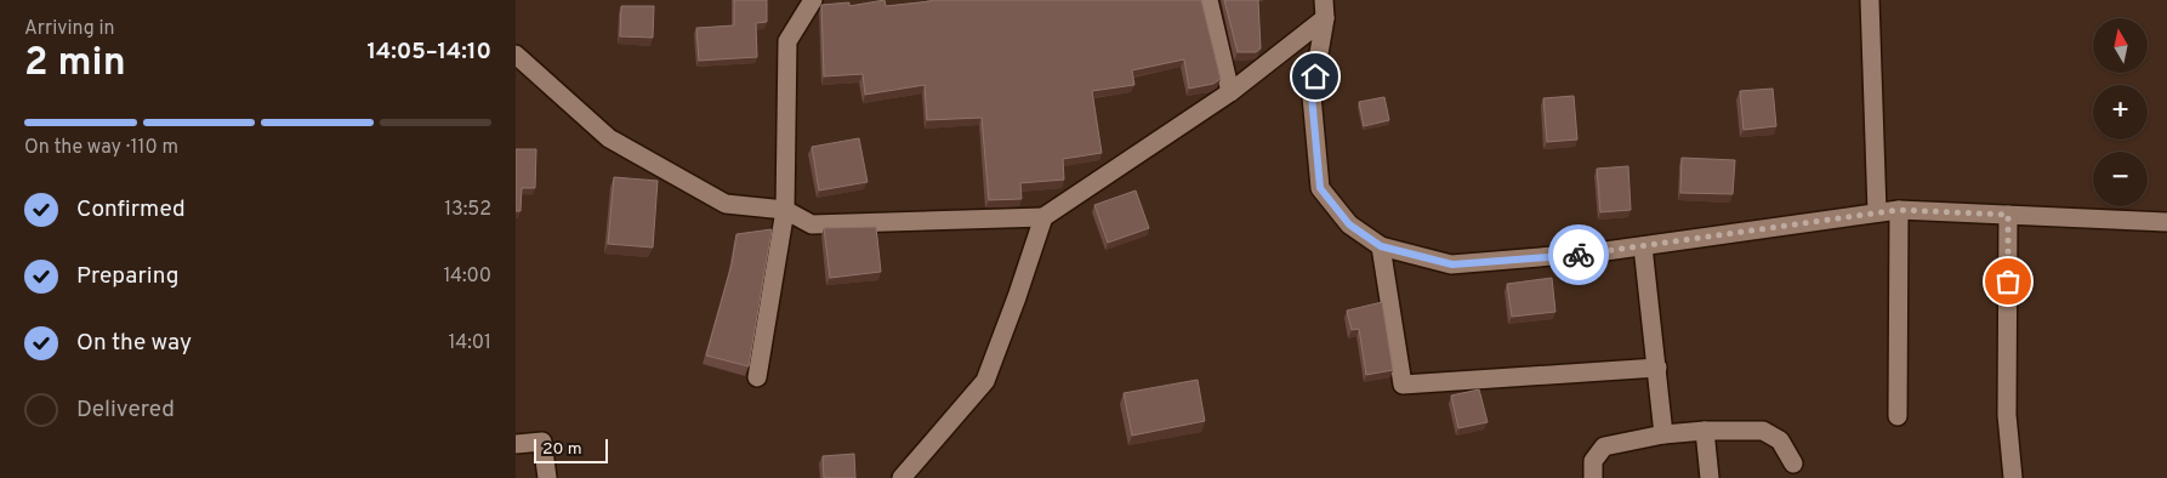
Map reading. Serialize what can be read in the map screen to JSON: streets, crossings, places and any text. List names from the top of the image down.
{
  "scale_bar": "20 m",
  "north": "top",
  "page": {
    "heading": ["2 min", "Arriving in", "14:05–14:10"],
    "map_buttons": ["+", "−"],
    "bar": "On the way · 110 m",
    "list": [
      ["Confirmed", "13:52"],
      ["Preparing", "14:00"],
      ["On the way", "14:01"],
      "Delivered"
    ],
    "scale": "20 m"
  }
}
